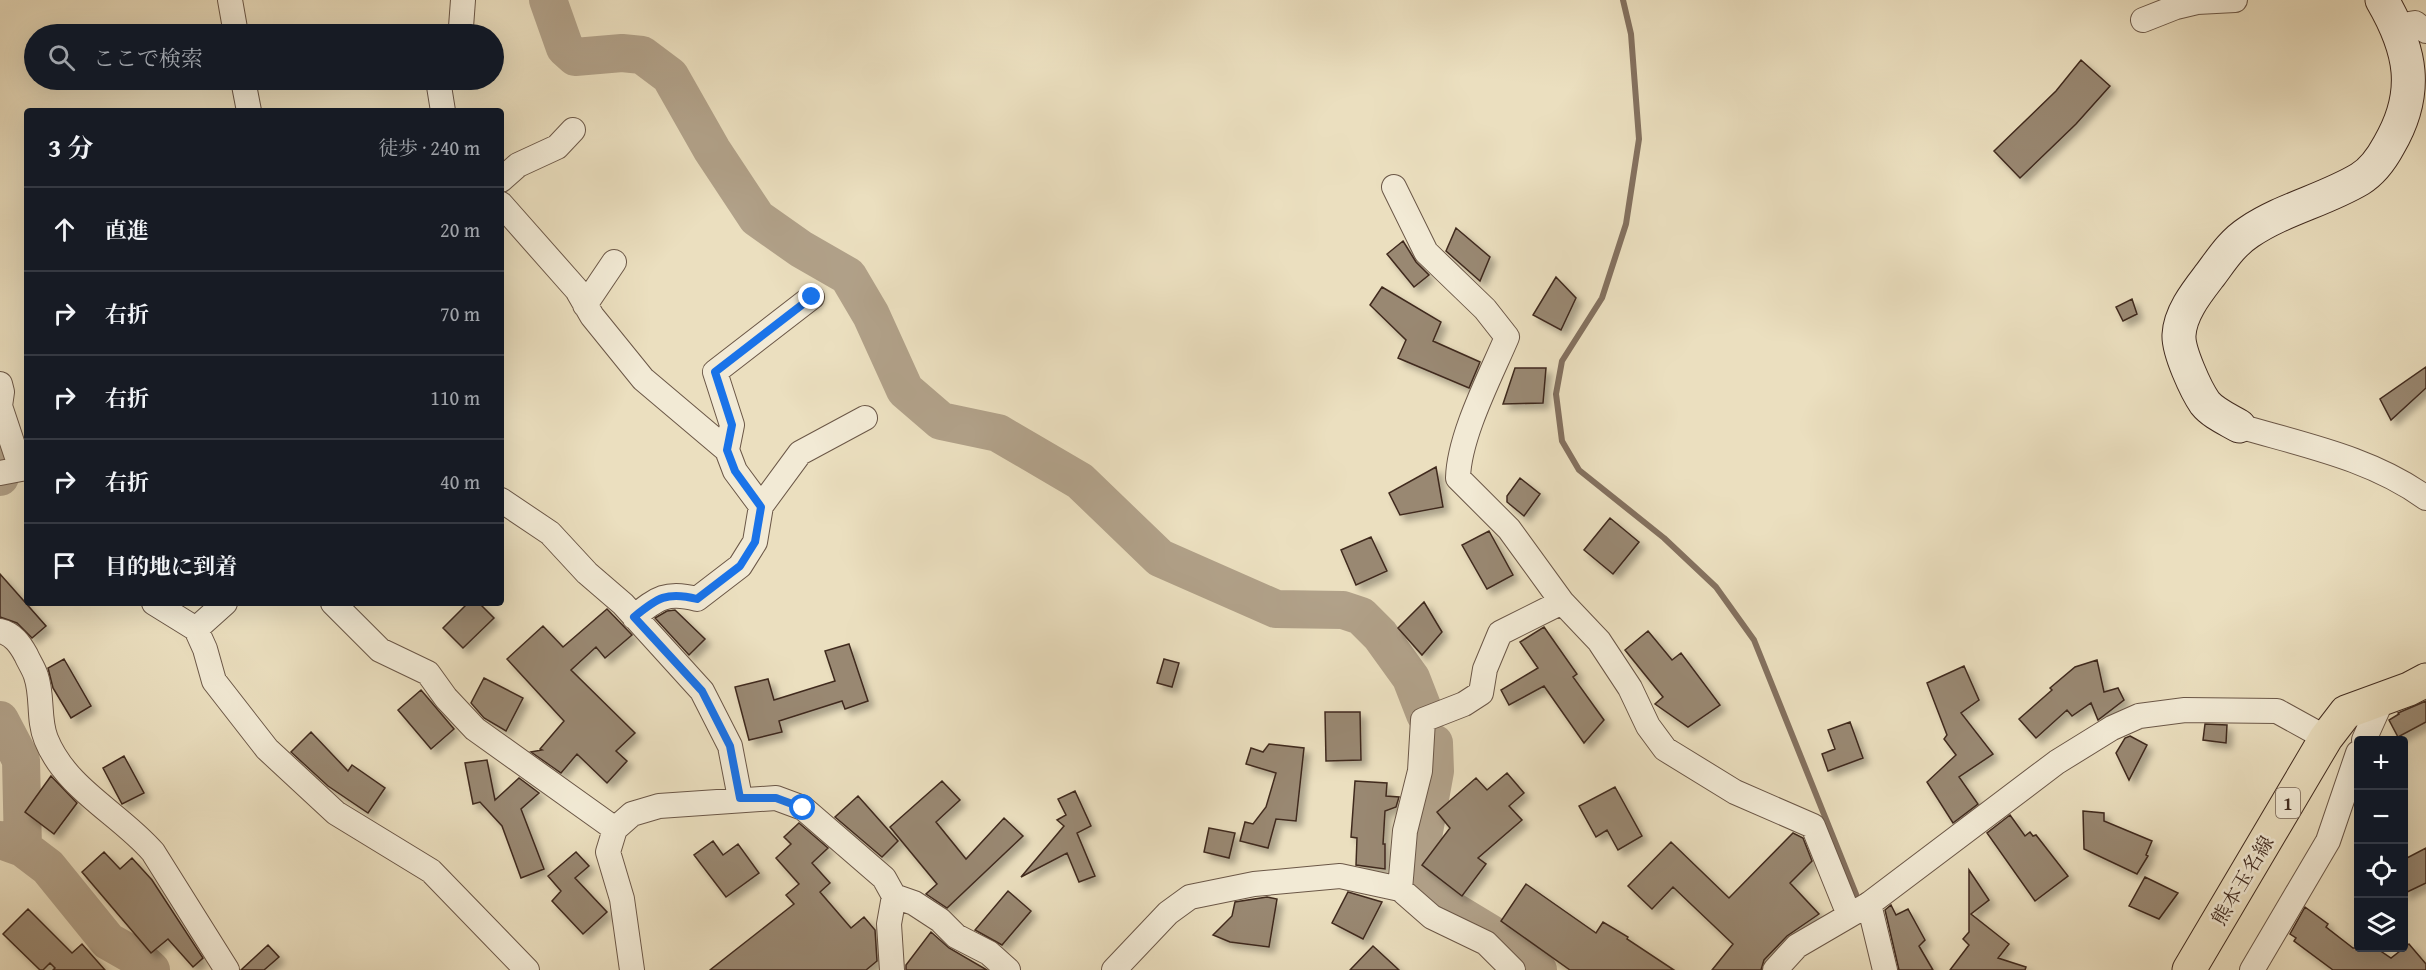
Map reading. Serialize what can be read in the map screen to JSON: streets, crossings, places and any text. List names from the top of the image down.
{
  "streets": {
    "main road": ["1", "熊本玉名線"]
  },
  "page": {
    "search": "ここで検索",
    "heading": ["3 分", "徒歩 · 240 m"],
    "list": [
      ["直進", "20 m"],
      ["右折", "70 m"],
      ["右折", "110 m"],
      ["右折", "40 m"],
      "目的地に到着"
    ],
    "map_buttons": ["+", "−"]
  }
}
